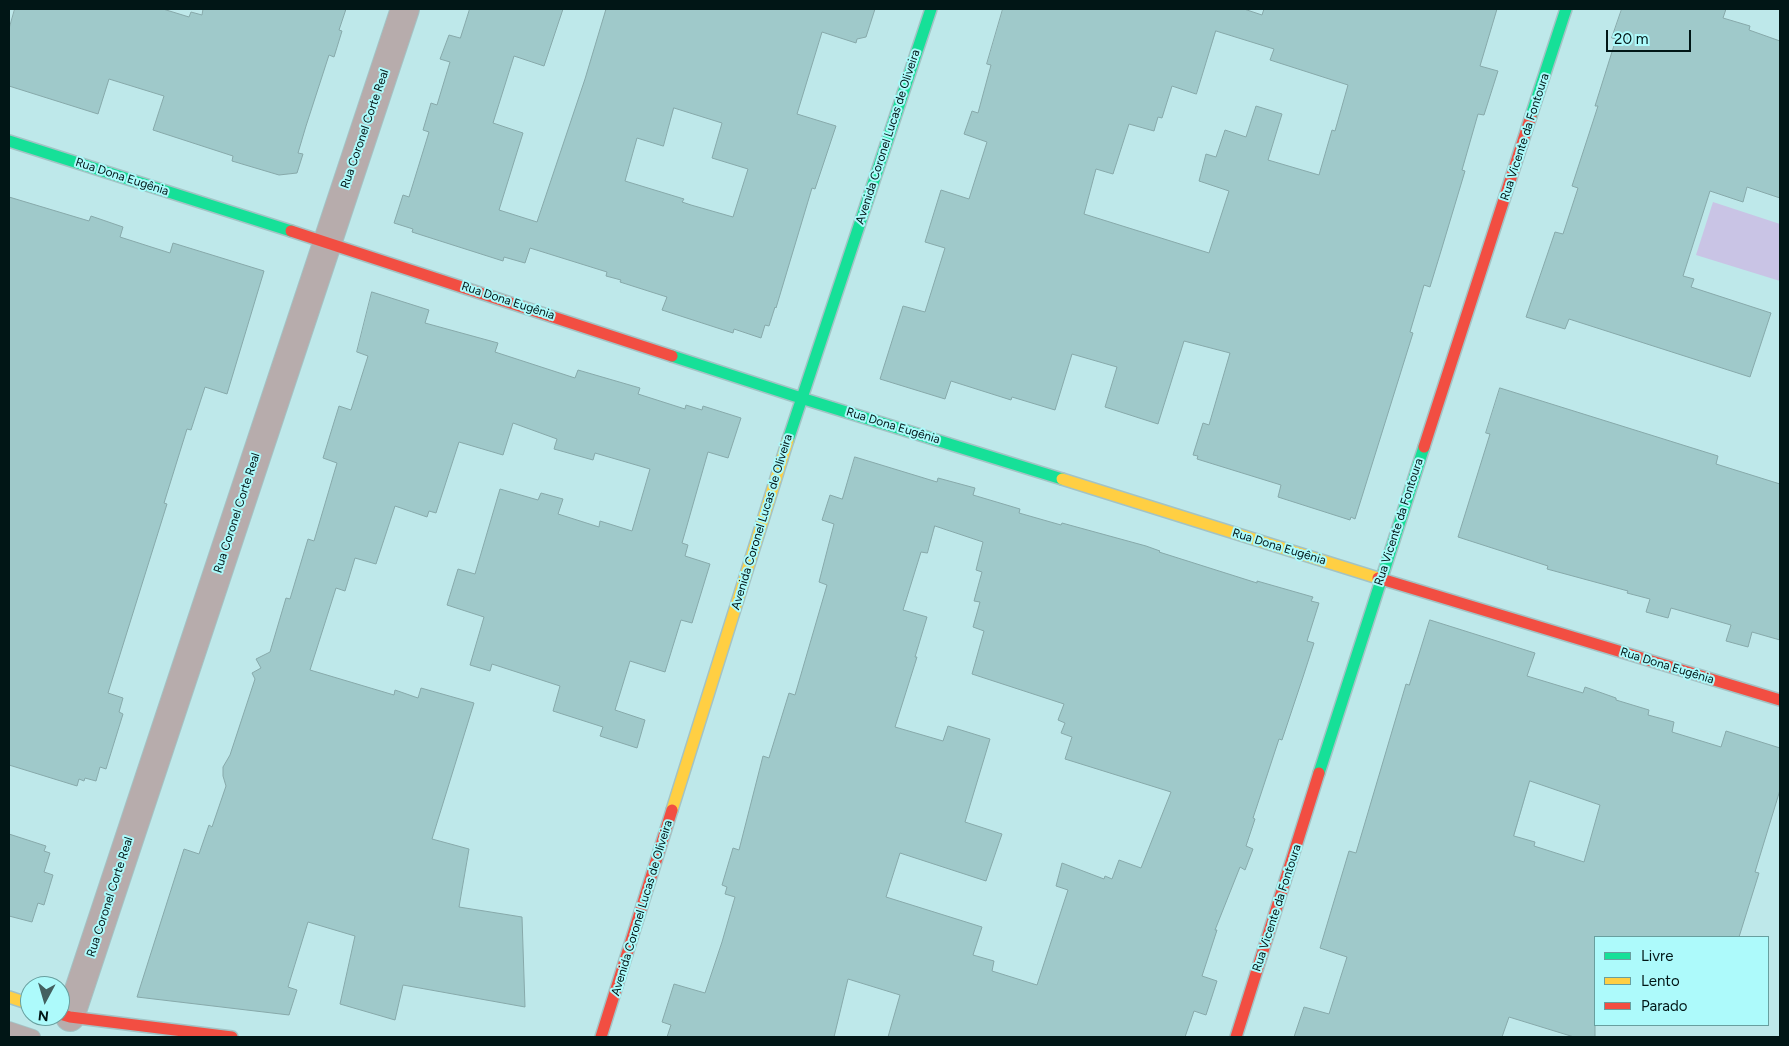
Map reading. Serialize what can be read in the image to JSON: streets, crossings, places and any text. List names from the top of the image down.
{
  "streets": {
    "street": [
      "Rua Coronel Corte Real",
      "Avenida Coronel Lucas de Oliveira",
      "Rua Vicente da Fontoura",
      "Rua Dona Eugênia"
    ]
  },
  "crossings": [
    ["Rua Coronel Corte Real", "Rua Dona Eugênia"],
    ["Avenida Coronel Lucas de Oliveira", "Rua Dona Eugênia"],
    ["Rua Vicente da Fontoura", "Rua Dona Eugênia"]
  ],
  "legend": ["Livre", "Lento", "Parado"],
  "scale_bar": "20 m",
  "north": "bottom"
}
